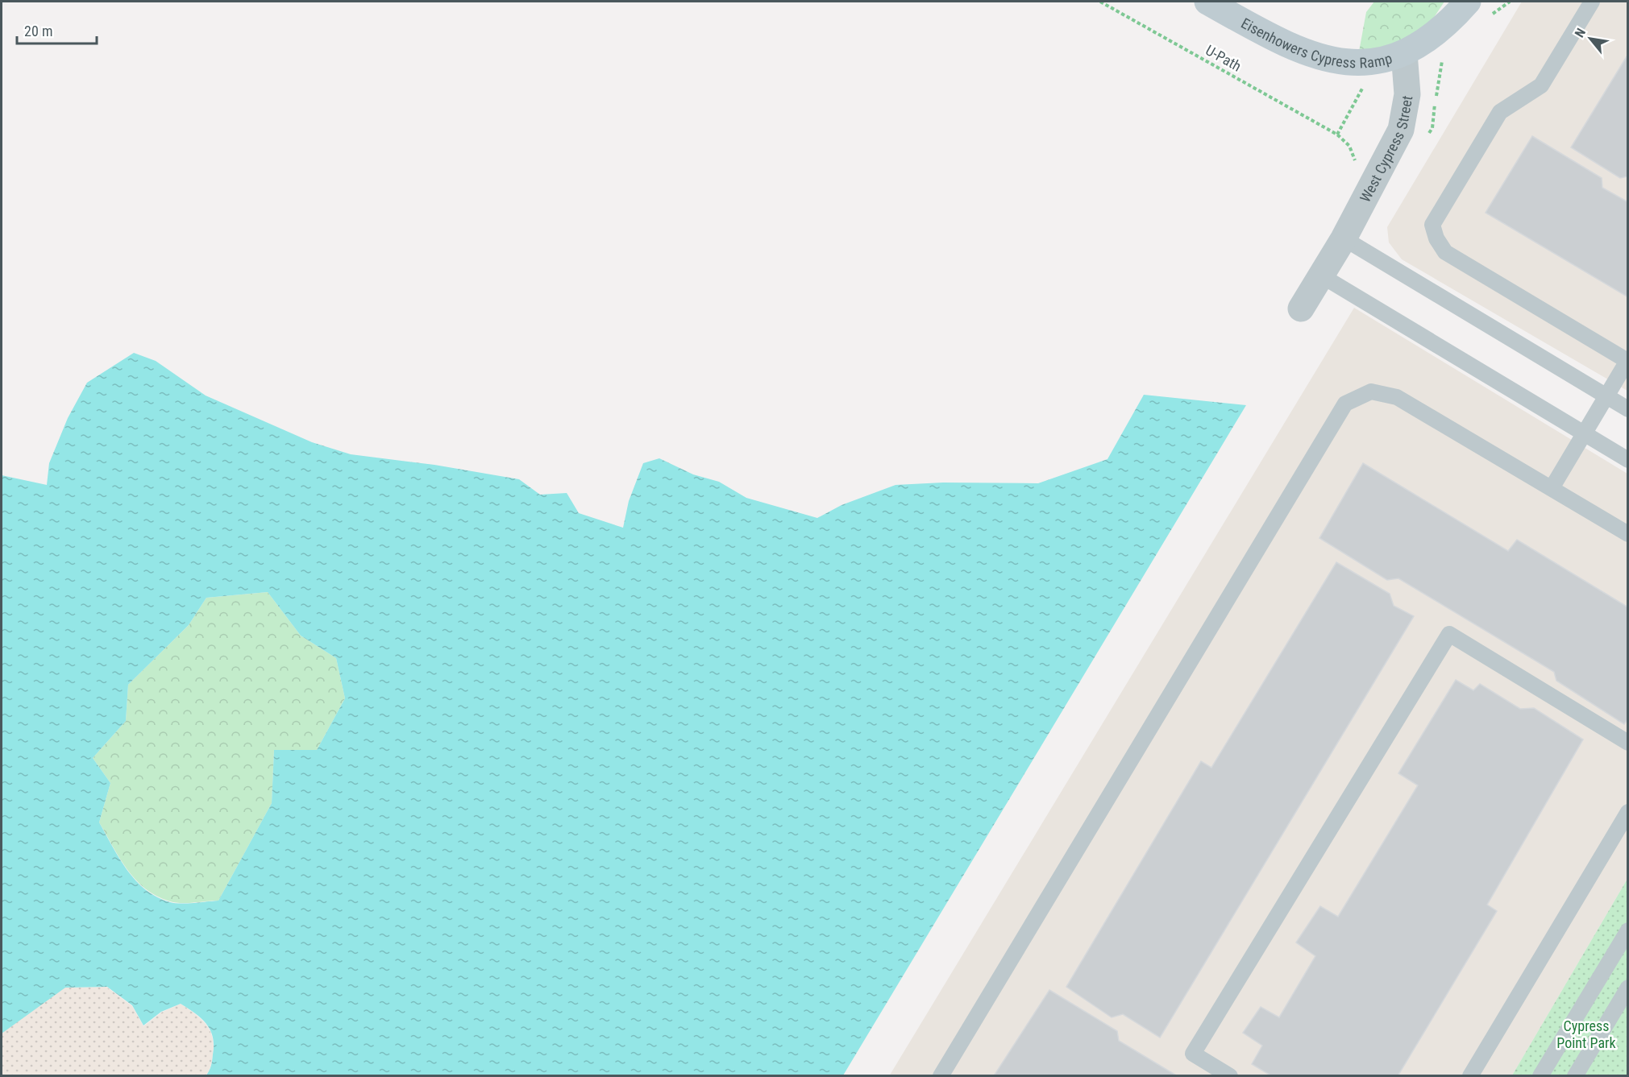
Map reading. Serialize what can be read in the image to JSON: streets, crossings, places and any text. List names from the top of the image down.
{
  "streets": {
    "street": ["Eisenhowers Cypress Ramp", "West Cypress Street"],
    "path": ["U-Path"]
  },
  "crossings": [
    ["Eisenhowers Cypress Ramp", "West Cypress Street"]
  ],
  "parks": ["Cypress Point Park"],
  "scale_bar": "20 m",
  "north": "top left"
}
